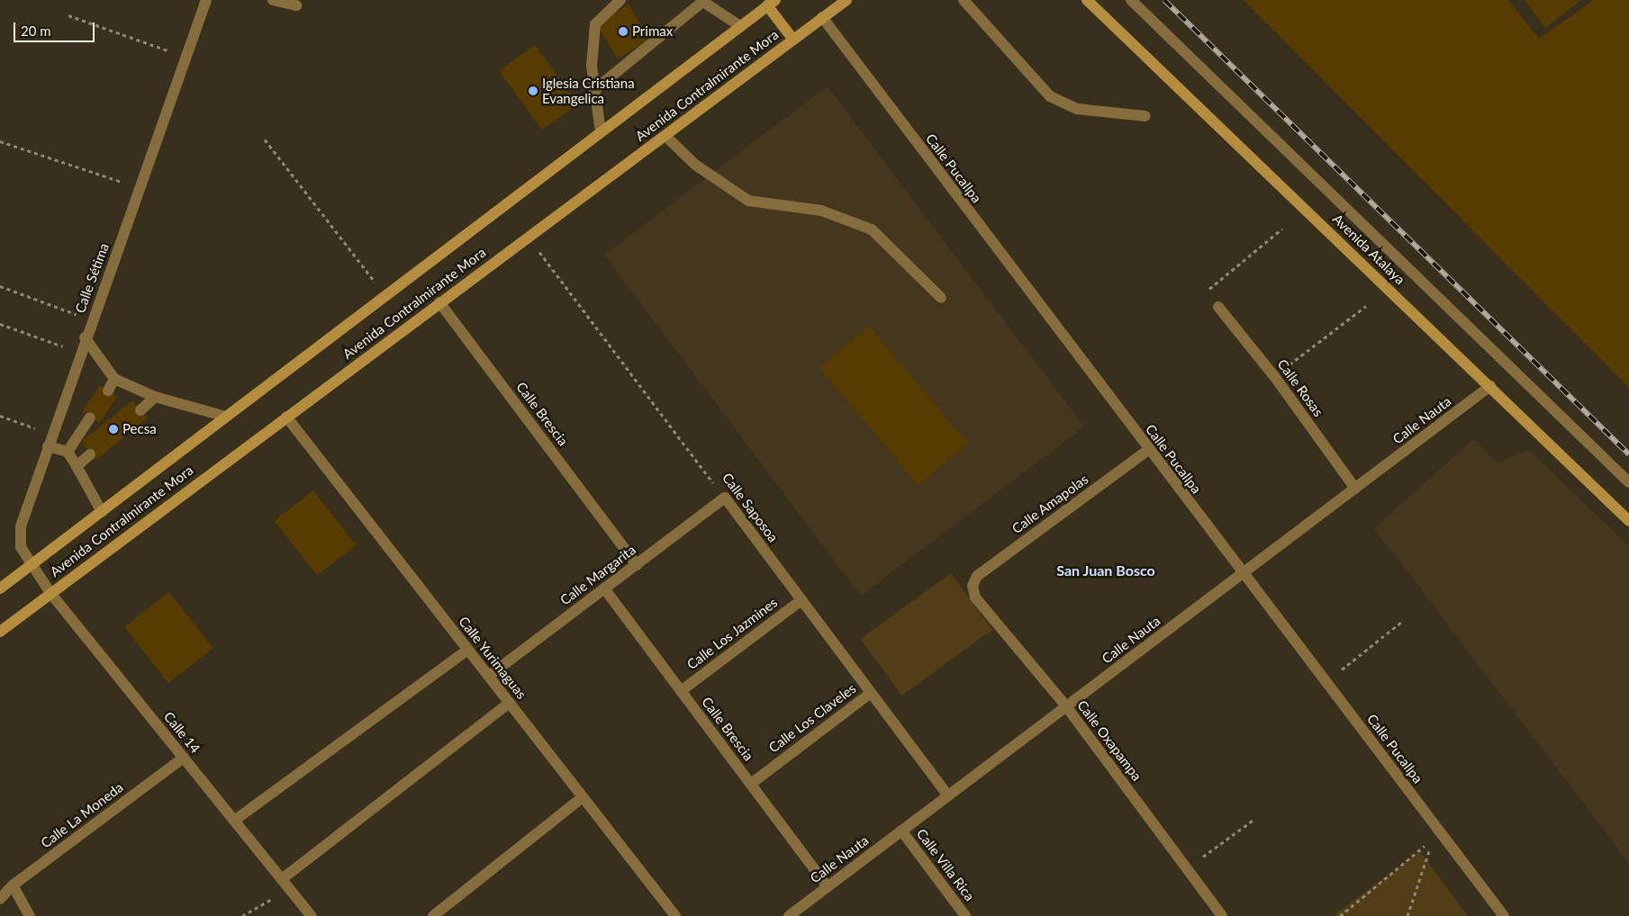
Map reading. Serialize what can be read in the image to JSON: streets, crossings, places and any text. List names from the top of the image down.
{
  "streets": {
    "main road": ["Avenida Contralmirante Mora", "Avenida Atalaya"],
    "street": [
      "Calle Pucallpa",
      "Calle Sétima",
      "Calle Rosas",
      "Calle Brescia",
      "Calle Nauta",
      "Calle Amapolas",
      "Calle Saposoa",
      "Calle Margarita",
      "Calle Los Jazmines",
      "Calle Yurimaguas",
      "Calle Los Claveles",
      "Calle 14",
      "Calle Oxapampa",
      "Calle La Moneda",
      "Calle Villa Rica"
    ]
  },
  "crossings": [
    ["Avenida Contralmirante Mora", "Calle Pucallpa"],
    ["Avenida Contralmirante Mora", "Calle Sétima"],
    ["Avenida Contralmirante Mora", "Calle Brescia"],
    ["Avenida Contralmirante Mora", "Calle Saposoa"],
    ["Avenida Contralmirante Mora", "Calle Yurimaguas"],
    ["Avenida Contralmirante Mora", "Calle 14"],
    ["Calle Pucallpa", "Calle Nauta"],
    ["Calle Pucallpa", "Calle Amapolas"],
    ["Avenida Atalaya", "Calle Nauta"],
    ["Calle Sétima", "Calle 14"],
    ["Calle Rosas", "Calle Nauta"],
    ["Calle Brescia", "Calle Nauta"],
    ["Calle Brescia", "Calle Margarita"],
    ["Calle Brescia", "Calle Los Jazmines"],
    ["Calle Brescia", "Calle Los Claveles"],
    ["Calle Nauta", "Calle Saposoa"],
    ["Calle Nauta", "Calle Oxapampa"],
    ["Calle Nauta", "Calle Villa Rica"],
    ["Calle Amapolas", "Calle Oxapampa"],
    ["Calle Saposoa", "Calle Margarita"],
    ["Calle Saposoa", "Calle Los Jazmines"],
    ["Calle Saposoa", "Calle Los Claveles"],
    ["Calle Margarita", "Calle Yurimaguas"],
    ["Calle 14", "Calle La Moneda"]
  ],
  "districts": ["San Juan Bosco"],
  "places": ["Primax", "Iglesia Cristiana Evangelica", "Pecsa"],
  "scale_bar": "20 m"
}
